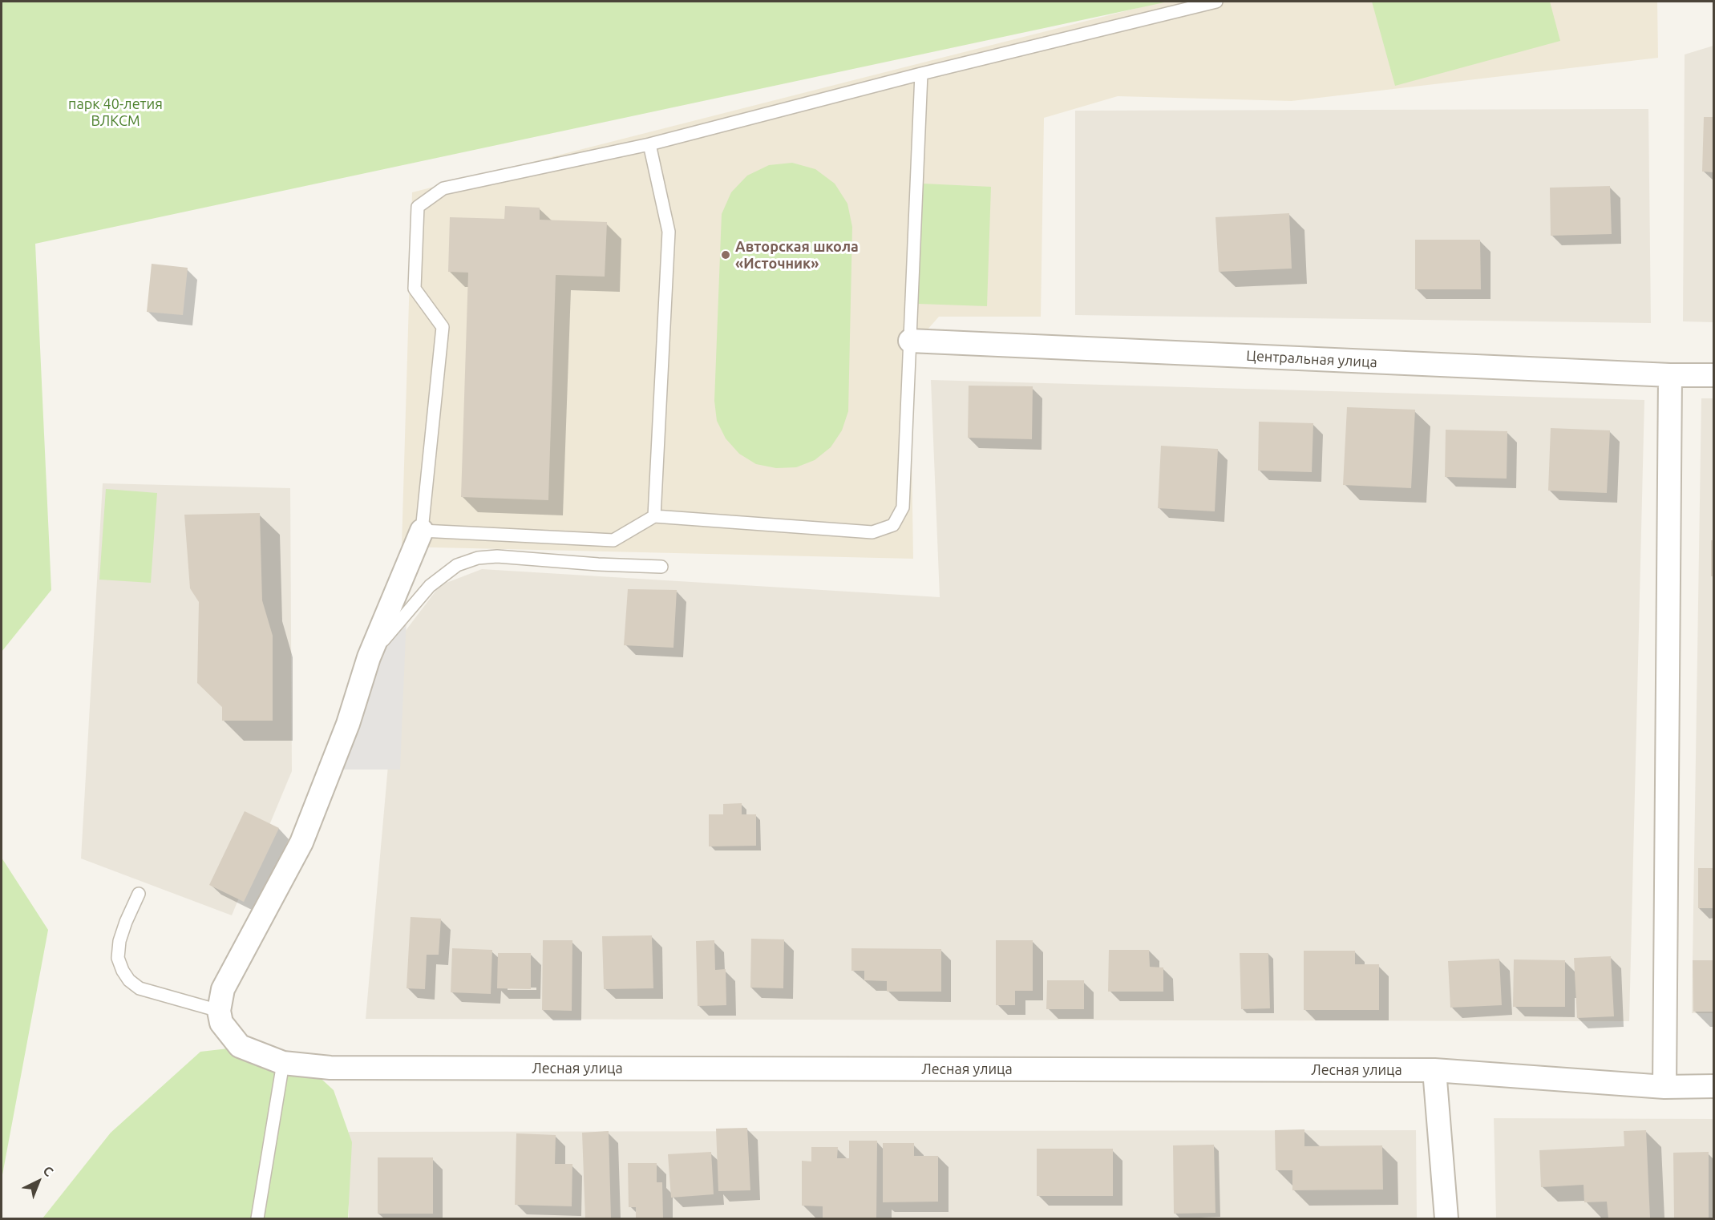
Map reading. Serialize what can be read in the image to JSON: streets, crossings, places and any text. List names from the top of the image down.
{
  "streets": {
    "street": ["Центральная улица", "Лесная улица"]
  },
  "parks": ["парк 40-летия ВЛКСМ"],
  "places": ["Авторская школа «Источник»"],
  "north": "top right"
}
